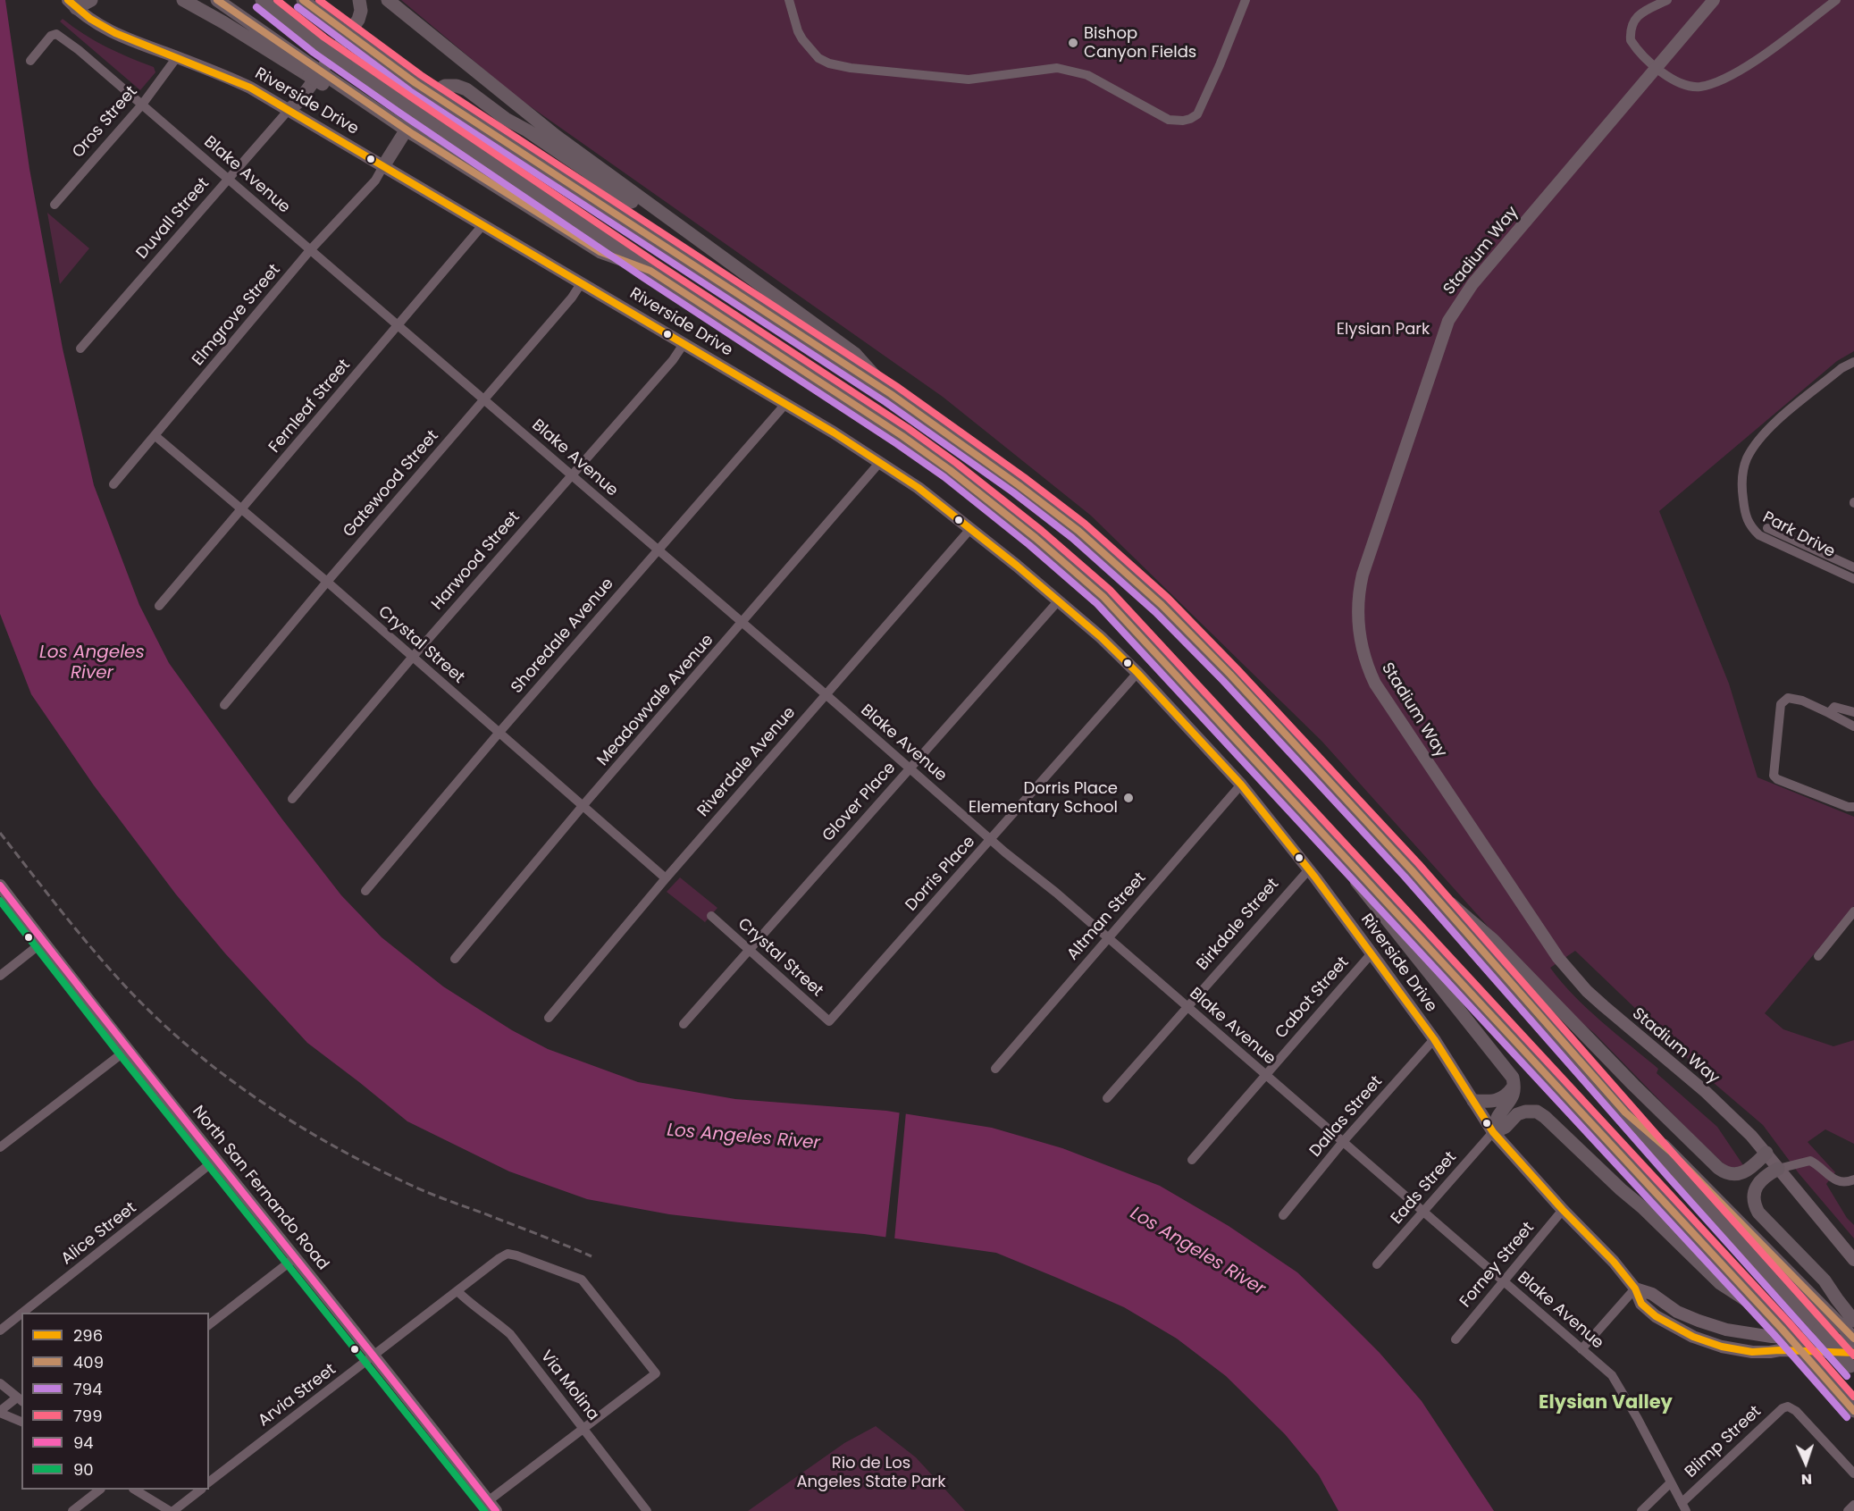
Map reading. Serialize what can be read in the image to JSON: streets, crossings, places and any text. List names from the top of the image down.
{
  "streets": {
    "main road": ["Riverside Drive", "Stadium Way", "North San Fernando Road"],
    "street": [
      "Oros Street",
      "Blake Avenue",
      "Duvall Street",
      "Elmgrove Street",
      "Fernleaf Street",
      "Gatewood Street",
      "Park Drive",
      "Harwood Street",
      "Shoredale Avenue",
      "Crystal Street",
      "Meadowvale Avenue",
      "Riverdale Avenue",
      "Glover Place",
      "Dorris Place",
      "Altman Street",
      "Birkdale Street",
      "Cabot Street",
      "Dallas Street",
      "Eads Street",
      "Alice Street",
      "Forney Street",
      "Via Molina",
      "Arvia Street",
      "Blimp Street"
    ]
  },
  "crossings": [
    ["Riverside Drive", "Oros Street"],
    ["Riverside Drive", "Duvall Street"],
    ["Riverside Drive", "Elmgrove Street"],
    ["Riverside Drive", "Fernleaf Street"],
    ["Riverside Drive", "Gatewood Street"],
    ["Riverside Drive", "Harwood Street"],
    ["Riverside Drive", "Shoredale Avenue"],
    ["Riverside Drive", "Meadowvale Avenue"],
    ["Riverside Drive", "Riverdale Avenue"],
    ["Riverside Drive", "Glover Place"],
    ["Riverside Drive", "Dorris Place"],
    ["Riverside Drive", "Altman Street"],
    ["Riverside Drive", "Birkdale Street"],
    ["Riverside Drive", "Cabot Street"],
    ["Riverside Drive", "Dallas Street"],
    ["Riverside Drive", "Eads Street"],
    ["Riverside Drive", "Forney Street"],
    ["Oros Street", "Blake Avenue"],
    ["Blake Avenue", "Duvall Street"],
    ["Blake Avenue", "Elmgrove Street"],
    ["Blake Avenue", "Fernleaf Street"],
    ["Blake Avenue", "Gatewood Street"],
    ["Blake Avenue", "Harwood Street"],
    ["Blake Avenue", "Shoredale Avenue"],
    ["Blake Avenue", "Meadowvale Avenue"],
    ["Blake Avenue", "Riverdale Avenue"],
    ["Blake Avenue", "Glover Place"],
    ["Blake Avenue", "Dorris Place"],
    ["Blake Avenue", "Altman Street"],
    ["Blake Avenue", "Birkdale Street"],
    ["Blake Avenue", "Cabot Street"],
    ["Blake Avenue", "Dallas Street"],
    ["Blake Avenue", "Eads Street"],
    ["Blake Avenue", "Forney Street"],
    ["Blake Avenue", "Blimp Street"],
    ["Elmgrove Street", "Crystal Street"],
    ["Fernleaf Street", "Crystal Street"],
    ["Gatewood Street", "Crystal Street"],
    ["Harwood Street", "Crystal Street"],
    ["Shoredale Avenue", "Crystal Street"],
    ["Crystal Street", "Meadowvale Avenue"],
    ["Crystal Street", "Riverdale Avenue"],
    ["Crystal Street", "Glover Place"],
    ["Crystal Street", "Dorris Place"],
    ["North San Fernando Road", "Alice Street"],
    ["North San Fernando Road", "Arvia Street"],
    ["Via Molina", "Arvia Street"]
  ],
  "districts": ["Elysian Valley"],
  "water": ["Los Angeles River"],
  "parks": ["Elysian Park", "Rio de Los Angeles State Park"],
  "places": ["Bishop Canyon Fields", "Dorris Place Elementary School"],
  "lines": [
    "transit line 296",
    "transit line 409",
    "transit line 799",
    "transit line 794",
    "transit line 94",
    "transit line 90"
  ],
  "legend": [
    "296",
    "409",
    "794",
    "799",
    "94",
    "90"
  ],
  "north": "bottom"
}
